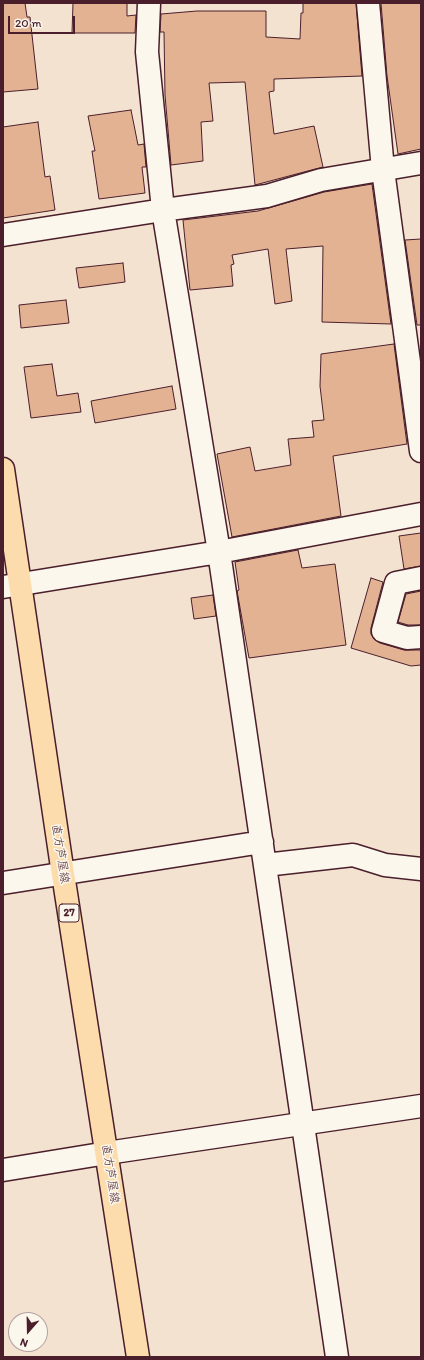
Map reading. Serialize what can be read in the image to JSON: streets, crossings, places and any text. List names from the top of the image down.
{
  "streets": {
    "main road": ["直方芦屋線", "27"]
  },
  "scale_bar": "20 m",
  "north": "bottom"
}
